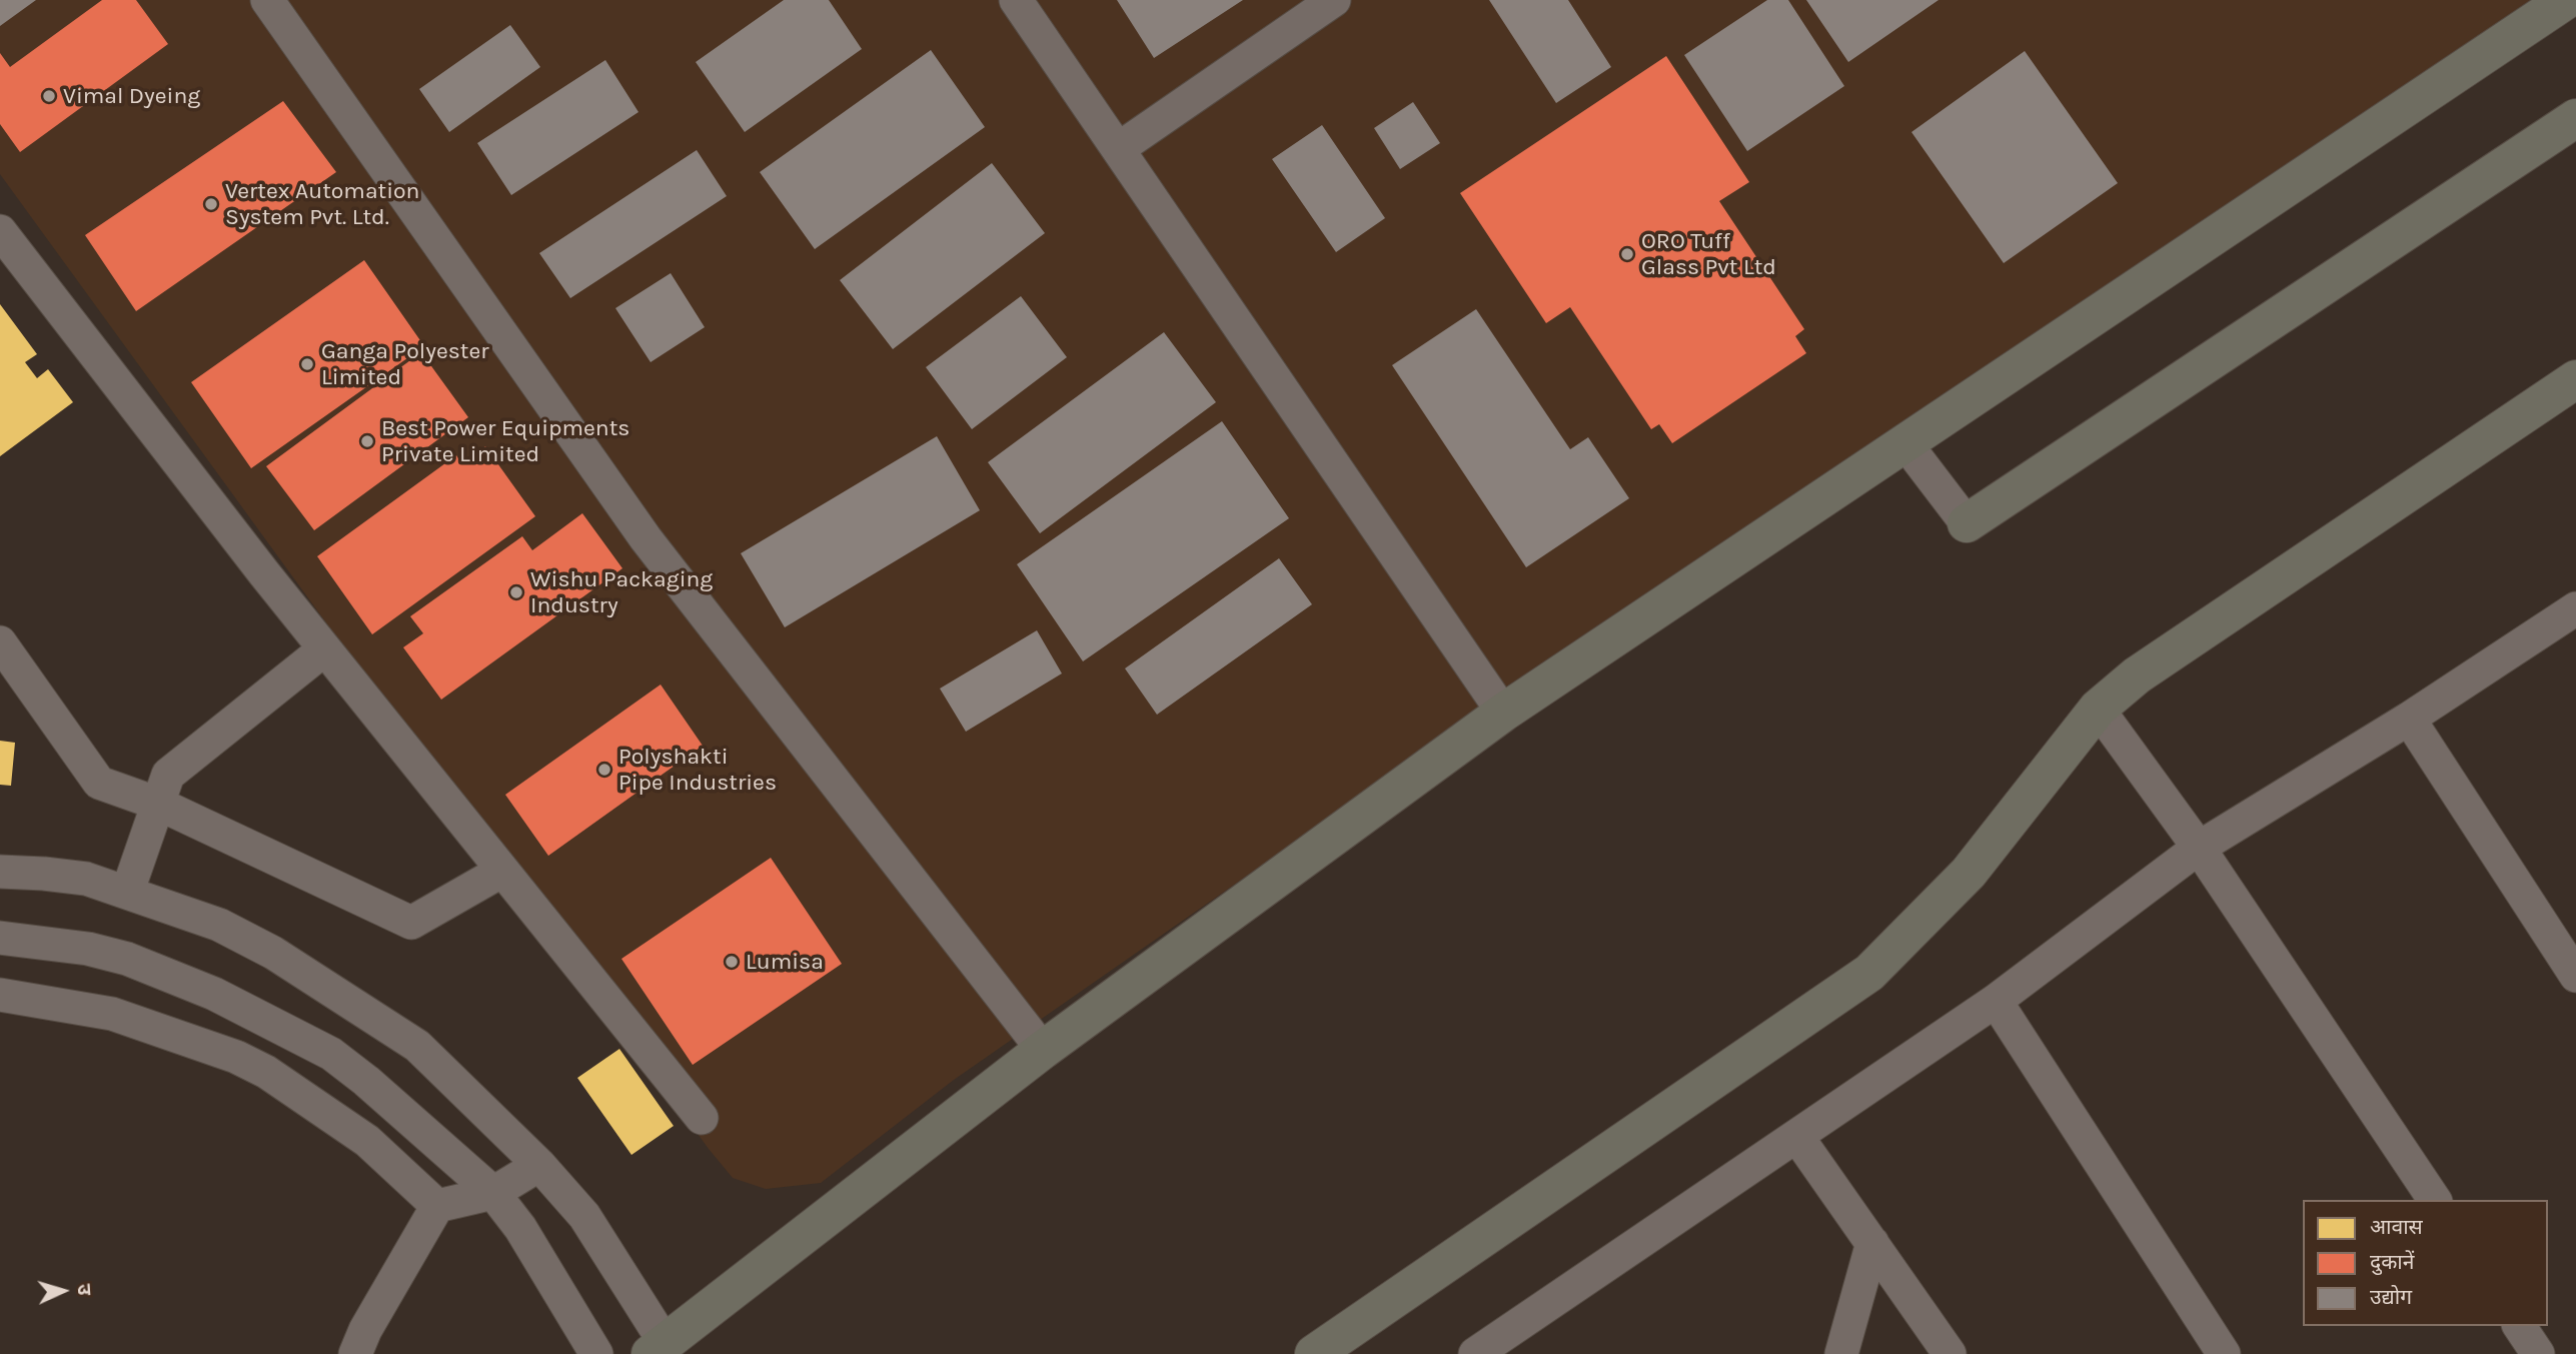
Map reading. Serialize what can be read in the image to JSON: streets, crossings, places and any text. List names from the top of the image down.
{
  "places": [
    "Vimal Dyeing",
    "Vertex Automation System Pvt. Ltd.",
    "ORO Tuff Glass Pvt Ltd",
    "Ganga Polyester Limited",
    "Best Power Equipments Private Limited",
    "Wishu Packaging Industry",
    "Polyshakti Pipe Industries",
    "Lumisa"
  ],
  "legend": ["आवास", "दुकानें", "उद्योग"],
  "north": "right"
}
